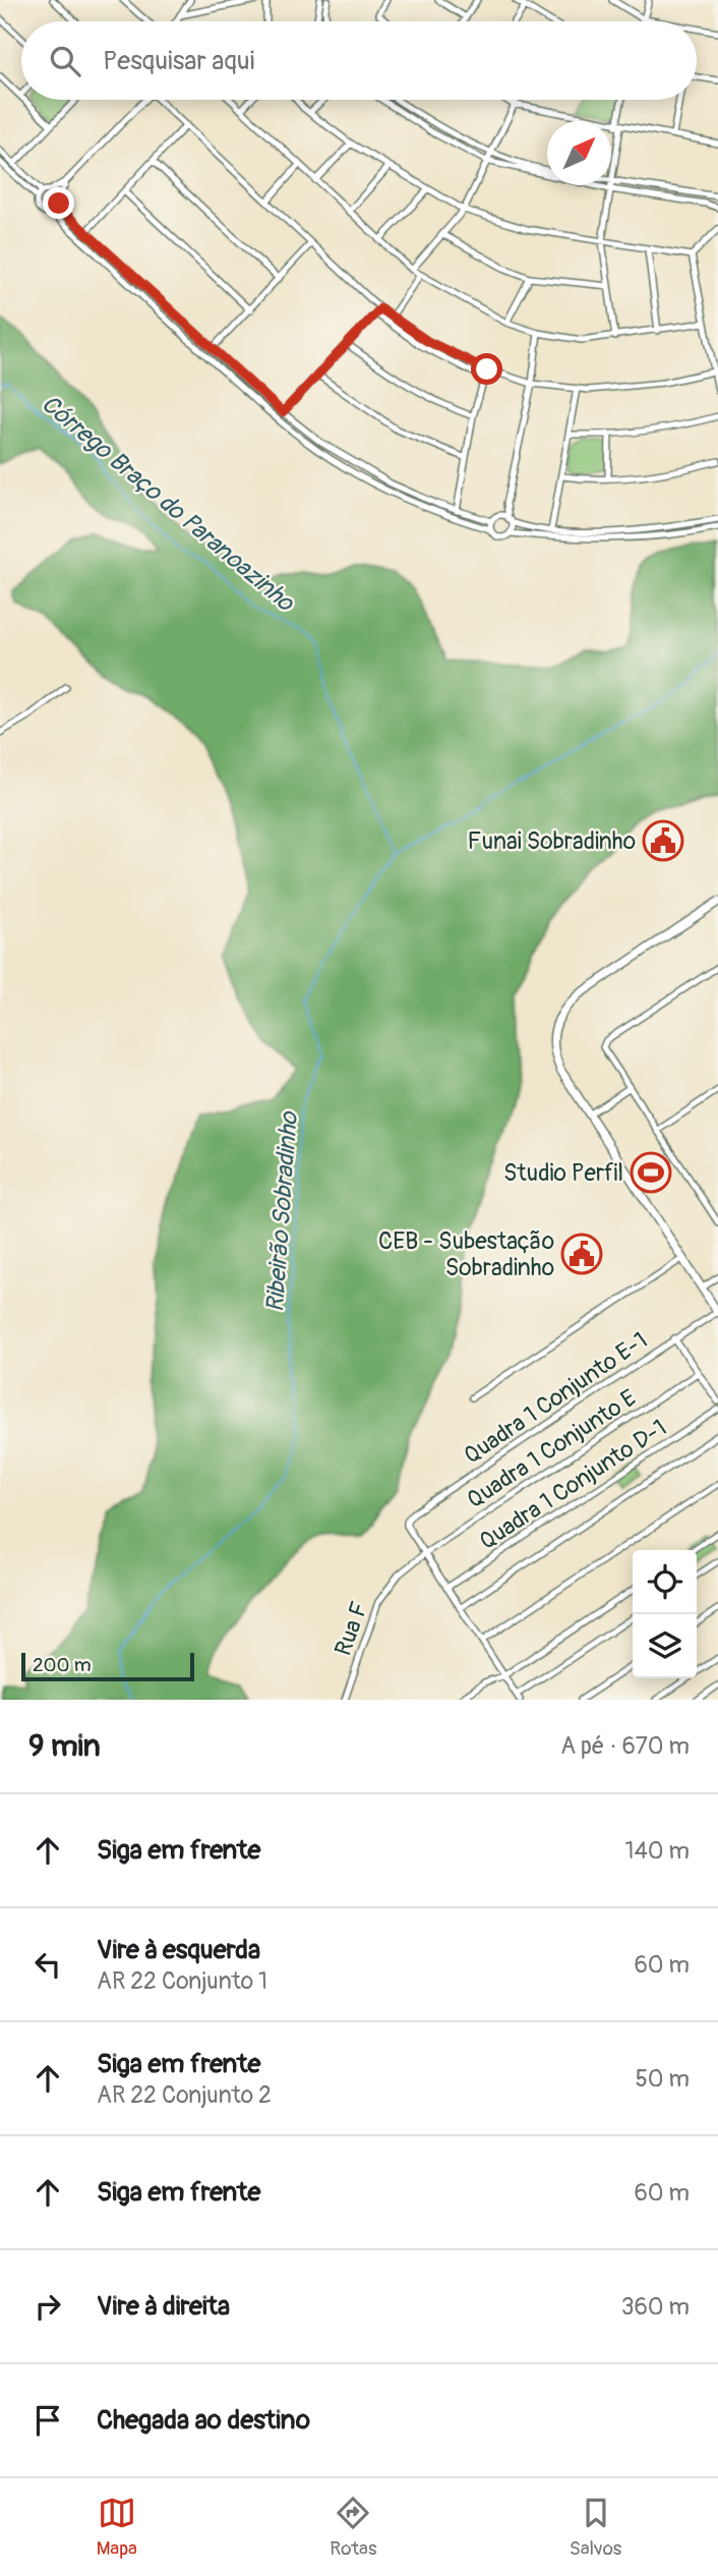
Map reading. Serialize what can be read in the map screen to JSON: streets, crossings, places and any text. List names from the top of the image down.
{
  "streets": {
    "street": [
      "Quadra 1 Conjunto E-1",
      "Quadra 1 Conjunto E",
      "Quadra 1 Conjunto D-1",
      "Rua F"
    ]
  },
  "crossings": [
    ["Quadra 1 Conjunto E-1", "Quadra 1 Conjunto E"],
    ["Quadra 1 Conjunto E", "Rua F"]
  ],
  "water": ["Córrego Braço do Paranoazinho", "Ribeirão Sobradinho"],
  "places": {
    "public building": ["Funai Sobradinho", "CEB - Subestação Sobradinho"],
    "sports": ["Studio Perfil"]
  },
  "scale_bar": "200 m",
  "north": "top right",
  "page": {
    "search": "Pesquisar aqui",
    "scale": "200 m",
    "heading": ["9 min", "A pé · 670 m"],
    "list": [
      ["Siga em frente", "140 m"],
      ["Vire à esquerda", "AR 22 Conjunto 1", "60 m"],
      ["Siga em frente", "AR 22 Conjunto 2", "50 m"],
      ["Siga em frente", "60 m"],
      ["Vire à direita", "360 m"],
      "Chegada ao destino"
    ],
    "nav": ["Mapa", "Rotas", "Salvos"]
  }
}
